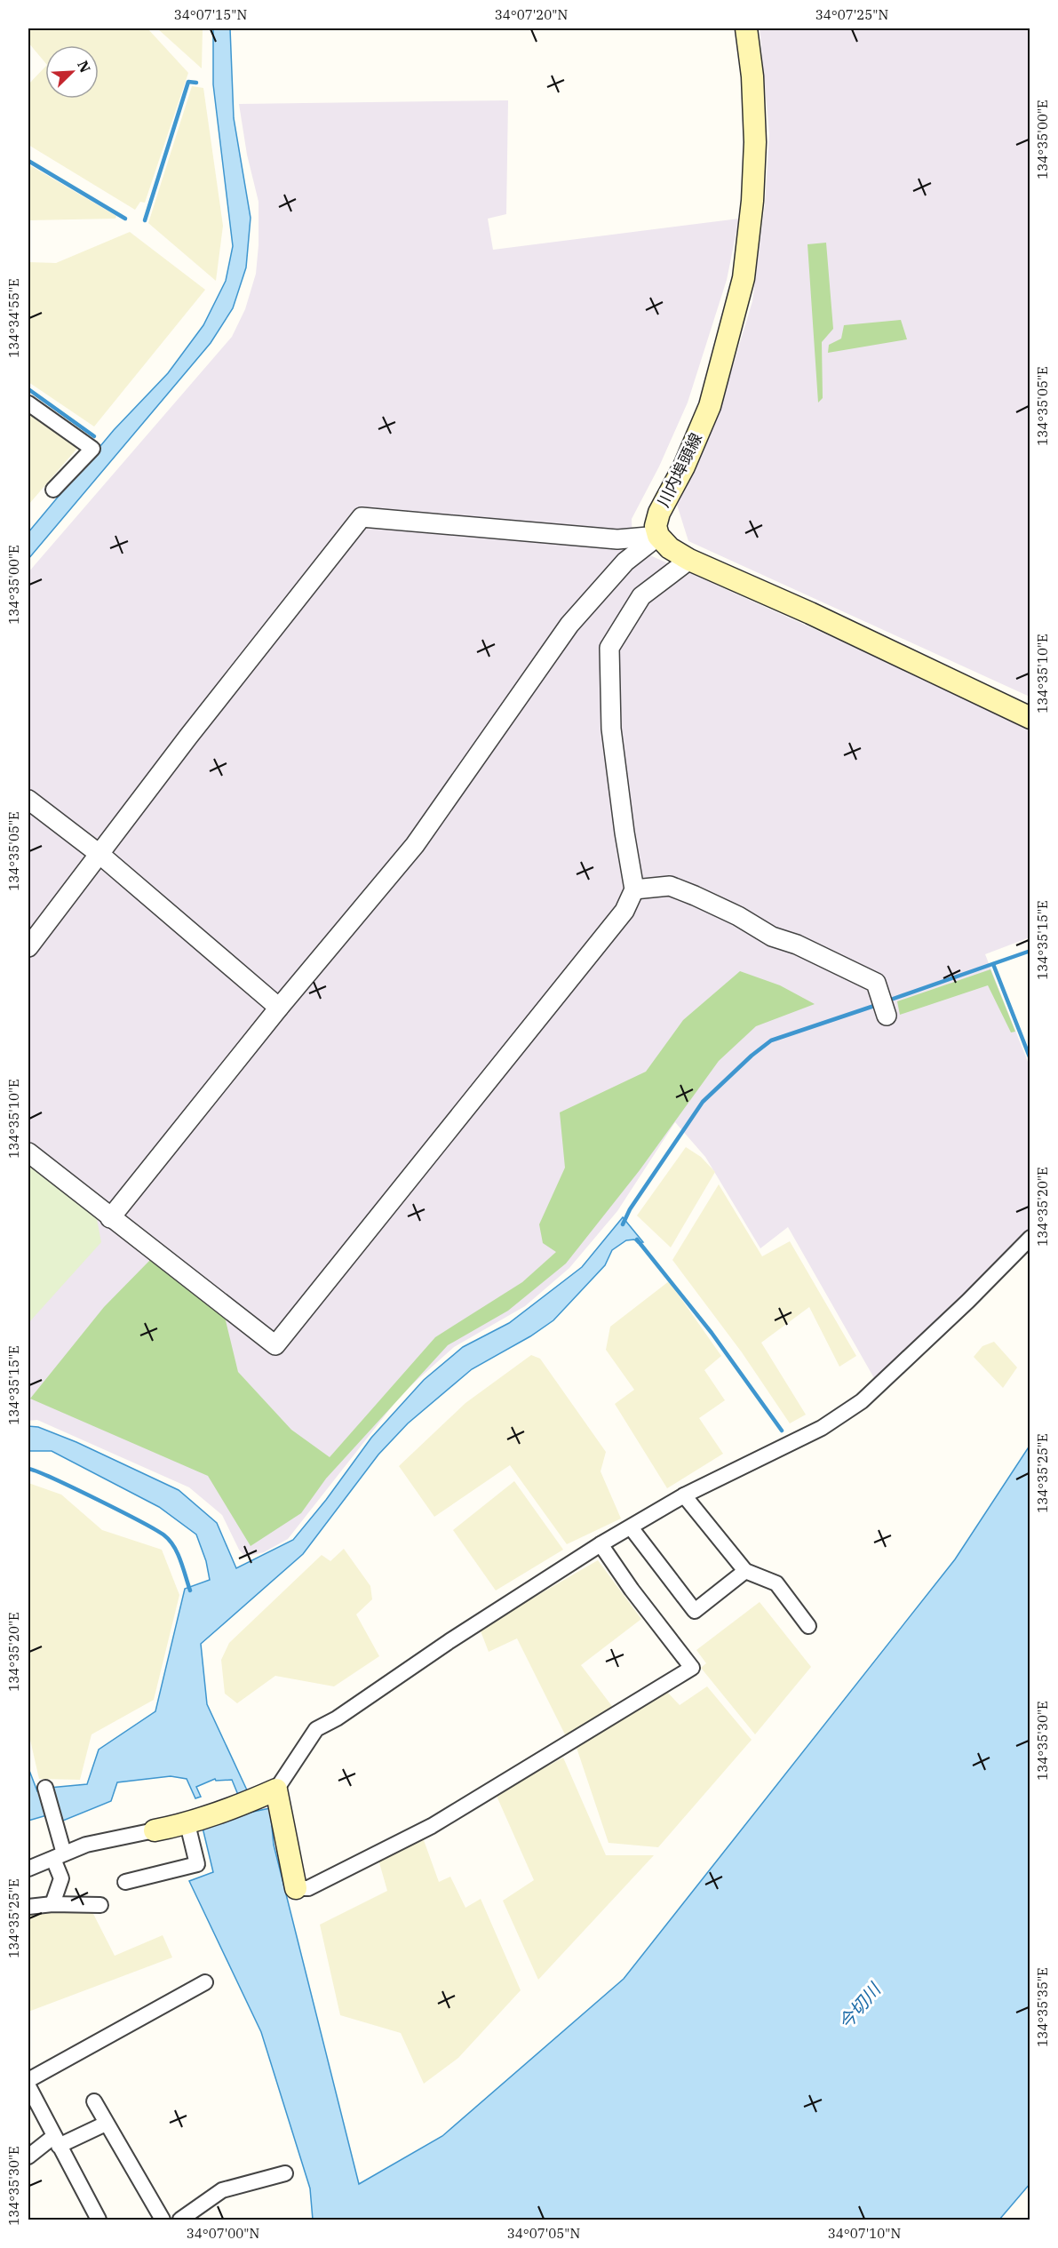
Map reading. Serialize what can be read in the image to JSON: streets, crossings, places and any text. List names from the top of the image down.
{
  "streets": {
    "main road": ["川内埠頭線"]
  },
  "water": ["今切川"],
  "north": "top right",
  "coordinates": [
    "34°07'15\"N",
    "34°07'20\"N",
    "34°07'25\"N",
    "134°35'00\"E",
    "134°34'55\"E",
    "134°35'05\"E",
    "134°35'10\"E",
    "134°35'15\"E",
    "134°35'20\"E",
    "134°35'25\"E",
    "134°35'30\"E",
    "134°35'35\"E",
    "34°07'00\"N",
    "34°07'05\"N",
    "34°07'10\"N"
  ]
}
